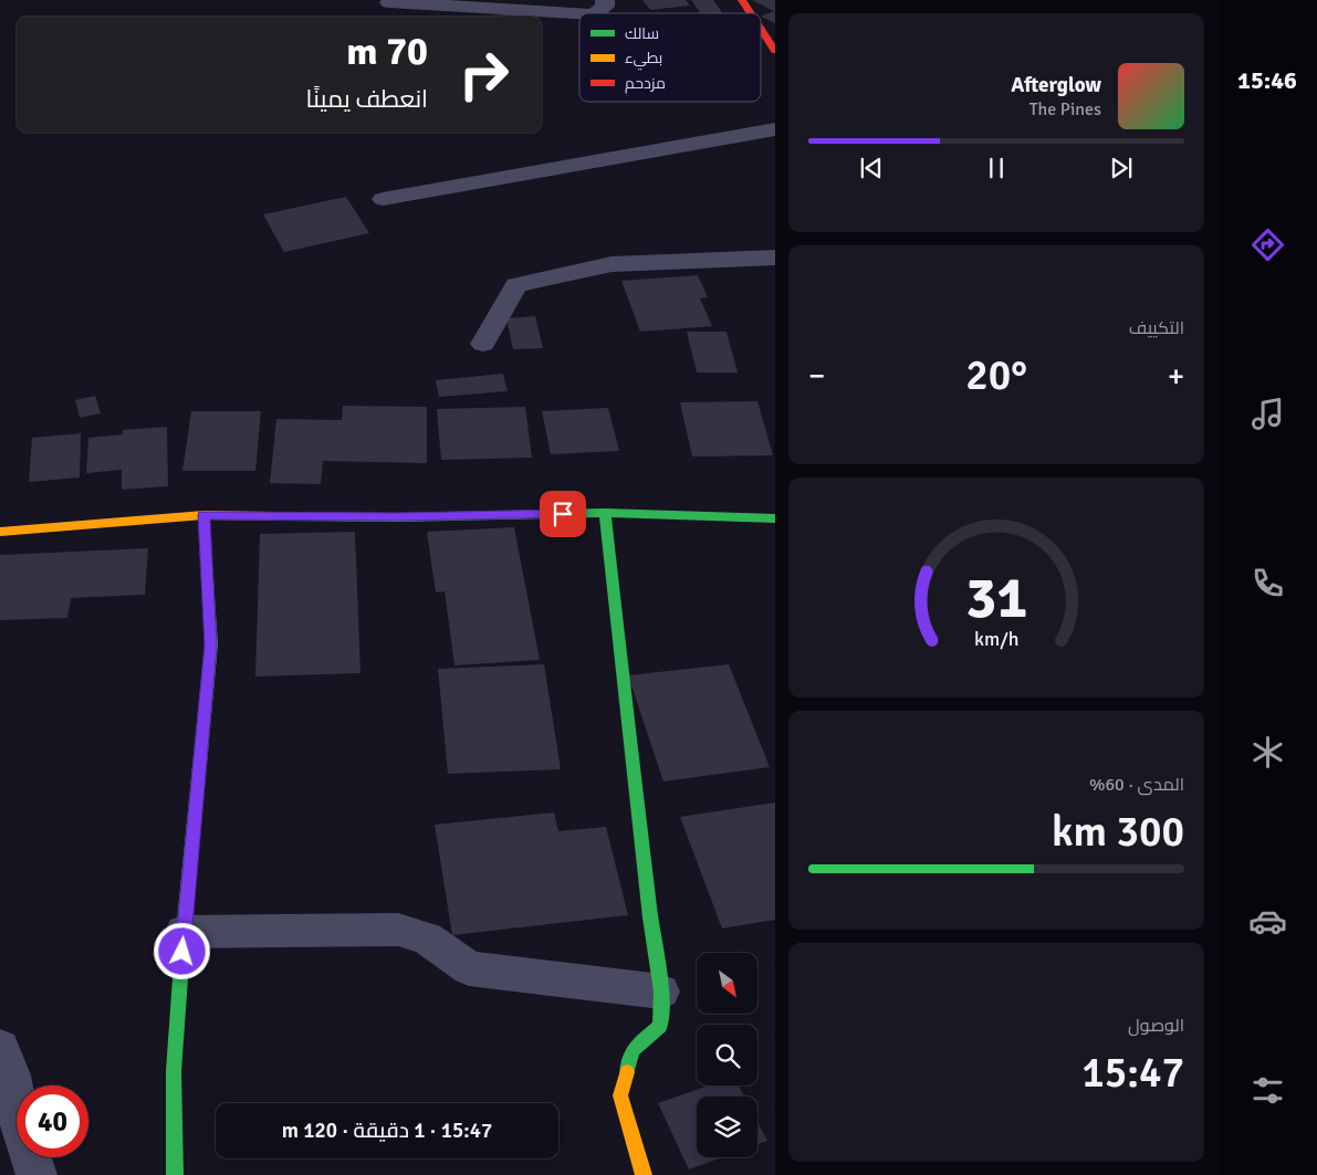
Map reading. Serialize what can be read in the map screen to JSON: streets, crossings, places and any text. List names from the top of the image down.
{
  "legend": ["سالك", "بطيء", "مزدحم"],
  "north": "bottom right",
  "page": {
    "tabs": "15:46",
    "turn": ["70 m", "انعطف يمينًا"],
    "song": ["Afterglow", "The Pines"],
    "tile": [
      "التكييف",
      ["المدى · 60%", "300 km"],
      ["الوصول", "15:47"]
    ],
    "heat": ["−", "20°", "+"],
    "limit": "40",
    "trip": "15:47 · 1 دقيقة · 120 m",
    "gauge": ["31", "km/h"]
  }
}
